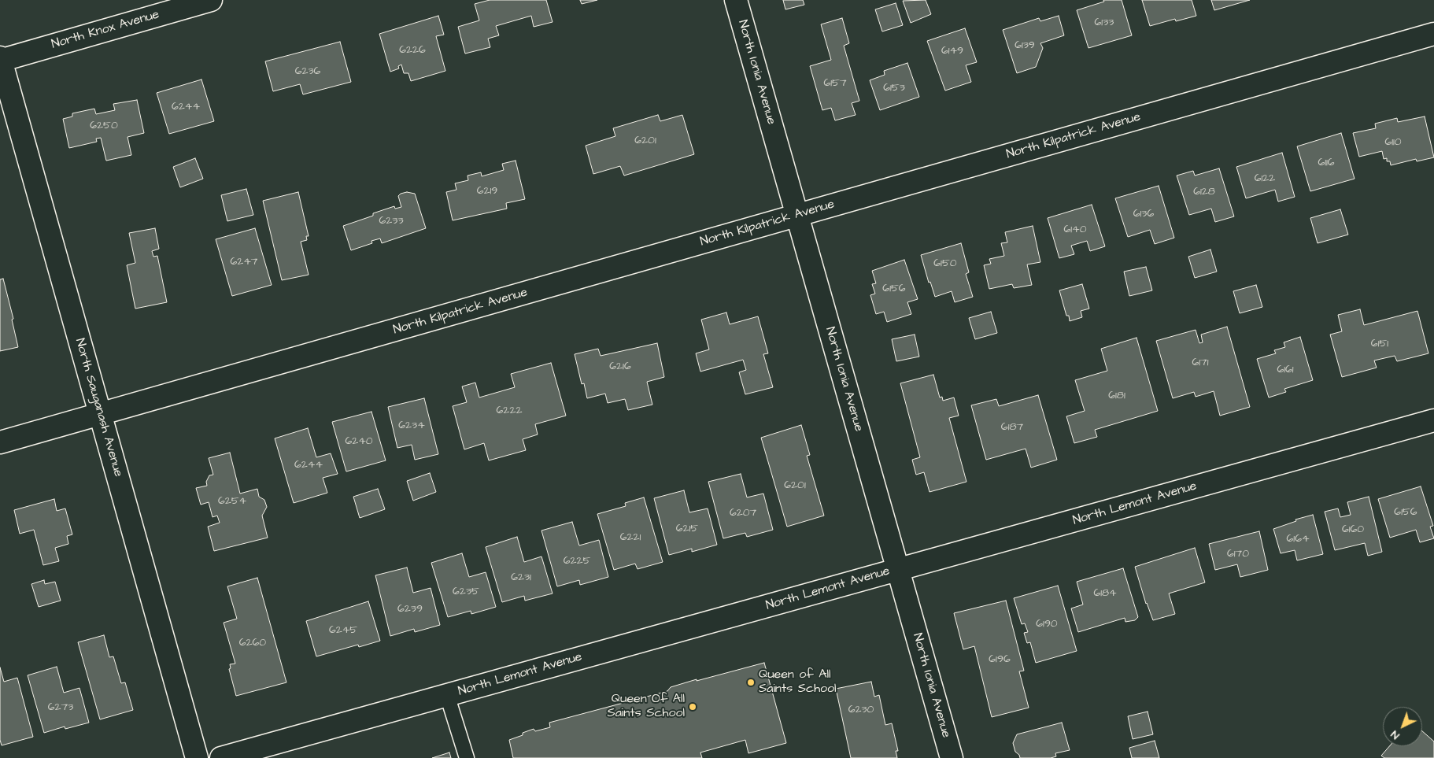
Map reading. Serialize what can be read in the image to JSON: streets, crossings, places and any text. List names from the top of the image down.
{
  "streets": {
    "street": [
      "North Knox Avenue",
      "North Ionia Avenue",
      "North Kilpatrick Avenue",
      "North Sauganash Avenue",
      "North Lemont Avenue"
    ]
  },
  "crossings": [
    ["North Knox Avenue", "North Sauganash Avenue"],
    ["North Ionia Avenue", "North Kilpatrick Avenue"],
    ["North Ionia Avenue", "North Lemont Avenue"],
    ["North Kilpatrick Avenue", "North Sauganash Avenue"]
  ],
  "places": ["Queen of All Saints School", "Queen Of All Saints School"],
  "house_numbers": [
    "6133",
    "6139",
    "6226",
    "6149",
    "6236",
    "6157",
    "6153",
    "6244",
    "6250",
    "6201",
    "6110",
    "6116",
    "6122",
    "6219",
    "6128",
    "6136",
    "6233",
    "6140",
    "6247",
    "6150",
    "6156",
    "6151",
    "6171",
    "6216",
    "6161",
    "6181",
    "6222",
    "6234",
    "6187",
    "6240",
    "6244",
    "6201",
    "6254",
    "6156",
    "6207",
    "6215",
    "6160",
    "6221",
    "6164",
    "6170",
    "6225",
    "6231",
    "6235",
    "6184",
    "6239",
    "6190",
    "6245",
    "6260",
    "6196",
    "6273",
    "6230"
  ],
  "north": "bottom left"
}
